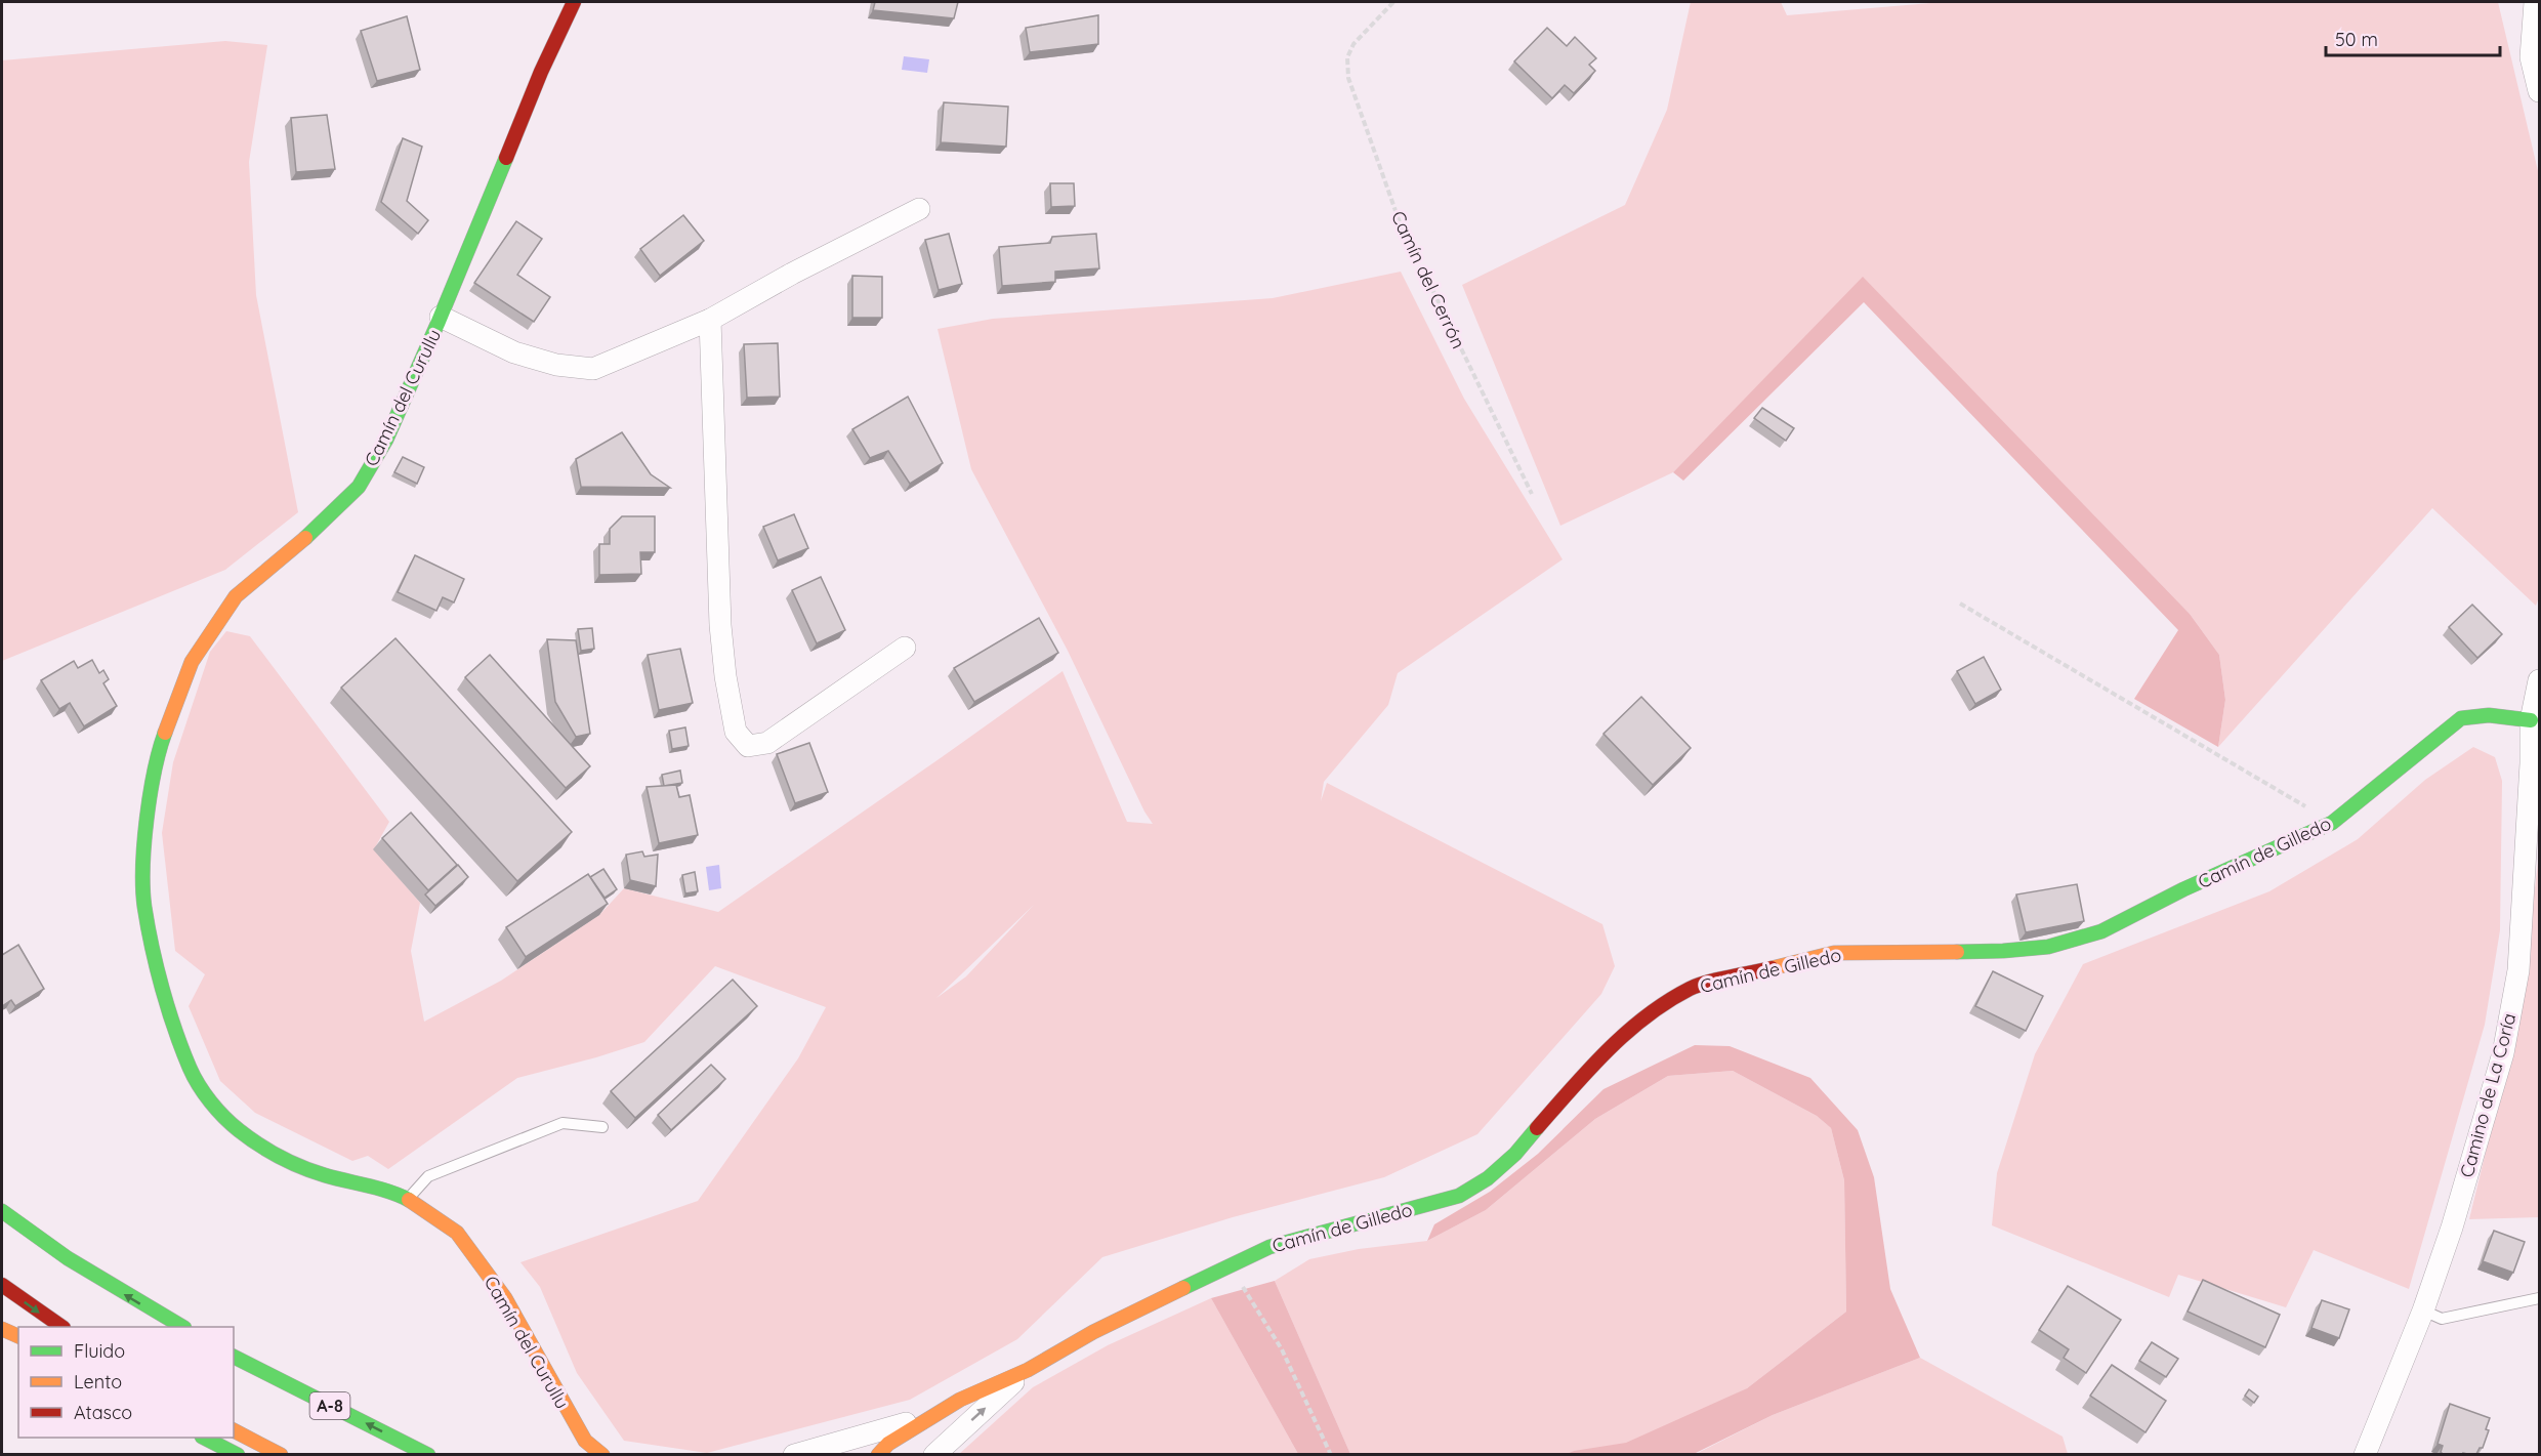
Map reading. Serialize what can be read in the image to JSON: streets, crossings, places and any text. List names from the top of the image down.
{
  "streets": {
    "main road": ["Camín del Curullu", "Camín de Gilledo", "A-8"],
    "street": ["Camino de La Coría"],
    "path": ["Camín del Cerrón"]
  },
  "crossings": [
    ["Camín de Gilledo", "Camino de La Coría"]
  ],
  "legend": ["Fluido", "Lento", "Atasco"],
  "scale_bar": "50 m"
}
